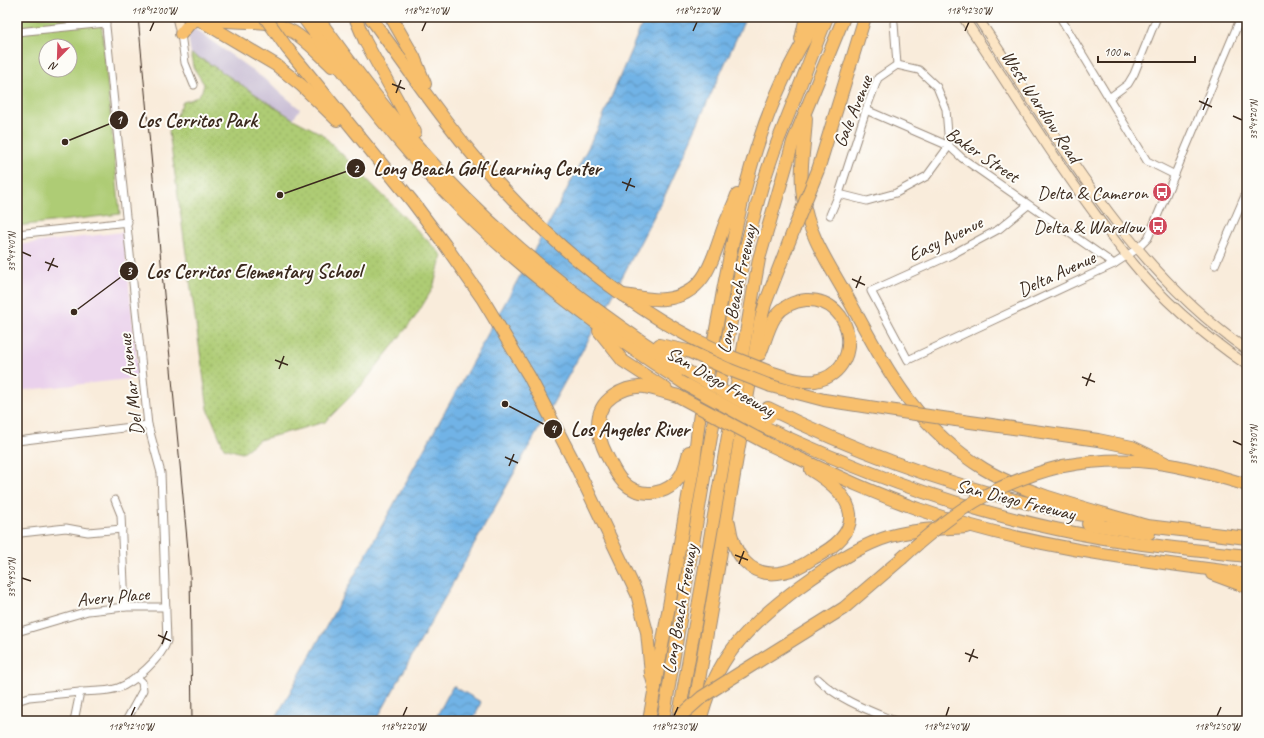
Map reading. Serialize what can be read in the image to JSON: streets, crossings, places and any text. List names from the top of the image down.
{
  "streets": {
    "highway": ["Long Beach Freeway", "San Diego Freeway"],
    "main road": ["West Wardlow Road"],
    "street": [
      "Gale Avenue",
      "Baker Street",
      "Easy Avenue",
      "Delta Avenue",
      "Del Mar Avenue",
      "Avery Place"
    ]
  },
  "crossings": [
    ["West Wardlow Road", "Delta Avenue"],
    ["Gale Avenue", "Baker Street"],
    ["Baker Street", "Easy Avenue"],
    ["Baker Street", "Delta Avenue"],
    ["Easy Avenue", "Delta Avenue"],
    ["Del Mar Avenue", "Avery Place"]
  ],
  "places": {
    "other": [
      "Los Cerritos Park",
      "Long Beach Golf Learning Center",
      "Los Cerritos Elementary School",
      "Los Angeles River"
    ],
    "bus stop": ["Delta & Cameron", "Delta & Wardlow"]
  },
  "scale_bar": "100 m",
  "north": "bottom left",
  "coordinates": [
    "118°12'00\"W",
    "118°12'10\"W",
    "118°12'20\"W",
    "118°12'30\"W",
    "33°49'20\"N",
    "33°49'40\"N",
    "33°49'30\"N",
    "33°49'50\"N",
    "118°12'40\"W",
    "118°12'50\"W"
  ]
}
